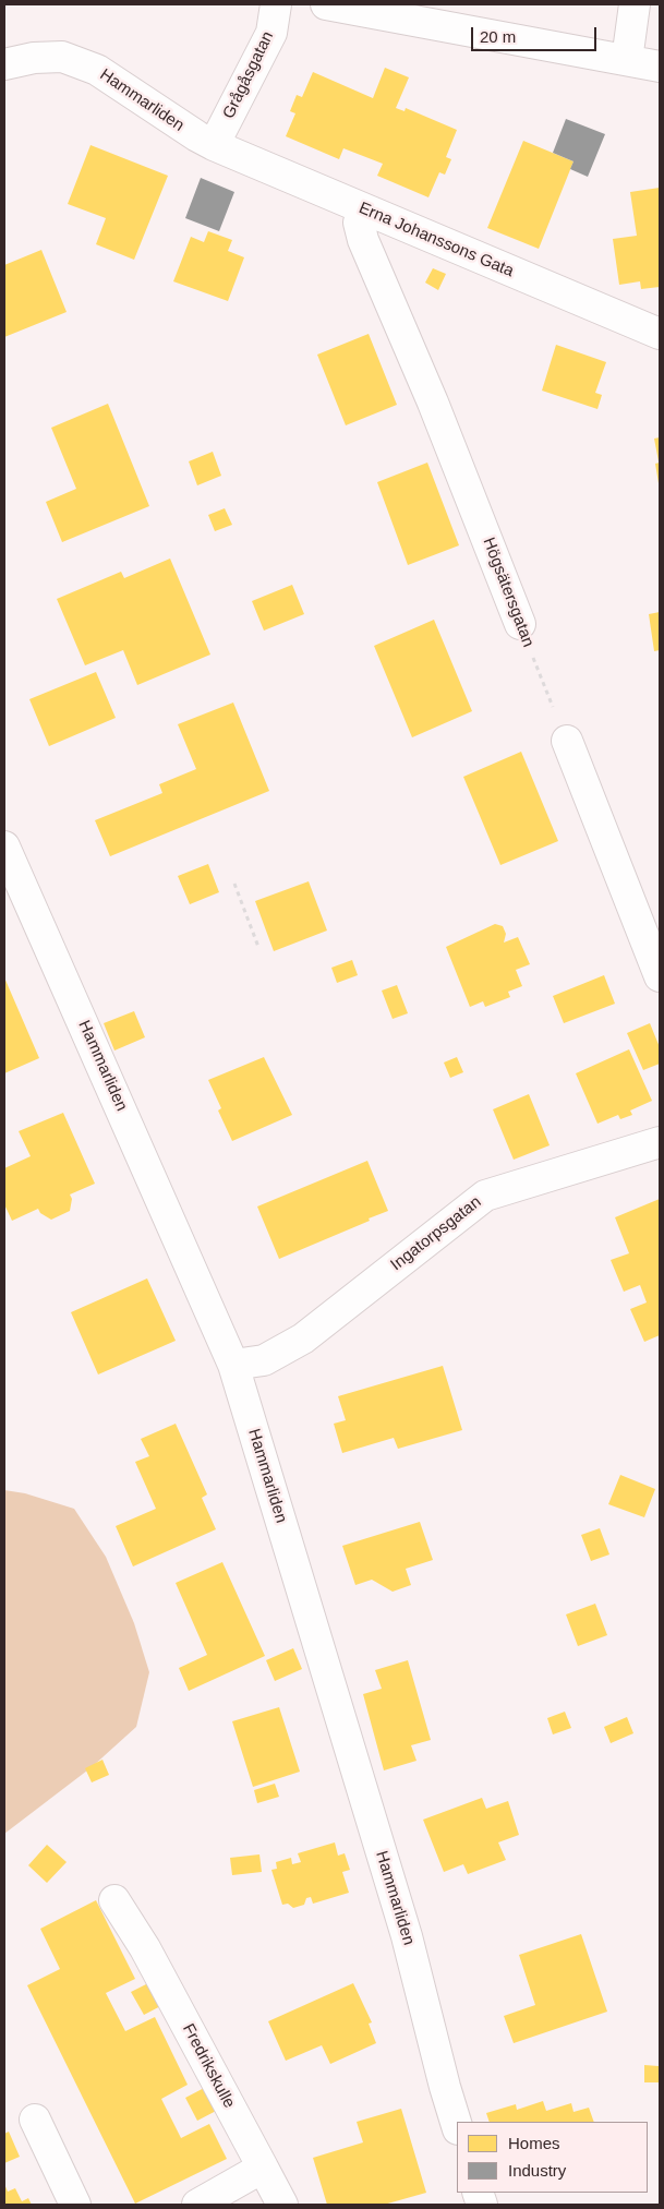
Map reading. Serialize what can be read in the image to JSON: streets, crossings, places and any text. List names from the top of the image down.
{
  "streets": {
    "street": [
      "Grågåsgatan",
      "Hammarliden",
      "Erna Johanssons Gata",
      "Högsätersgatan",
      "Ingatorpsgatan",
      "Fredrikskulle"
    ]
  },
  "crossings": [
    ["Grågåsgatan", "Hammarliden"],
    ["Grågåsgatan", "Erna Johanssons Gata"],
    ["Hammarliden", "Erna Johanssons Gata"],
    ["Hammarliden", "Ingatorpsgatan"],
    ["Erna Johanssons Gata", "Högsätersgatan"]
  ],
  "legend": ["Homes", "Industry"],
  "scale_bar": "20 m"
}
